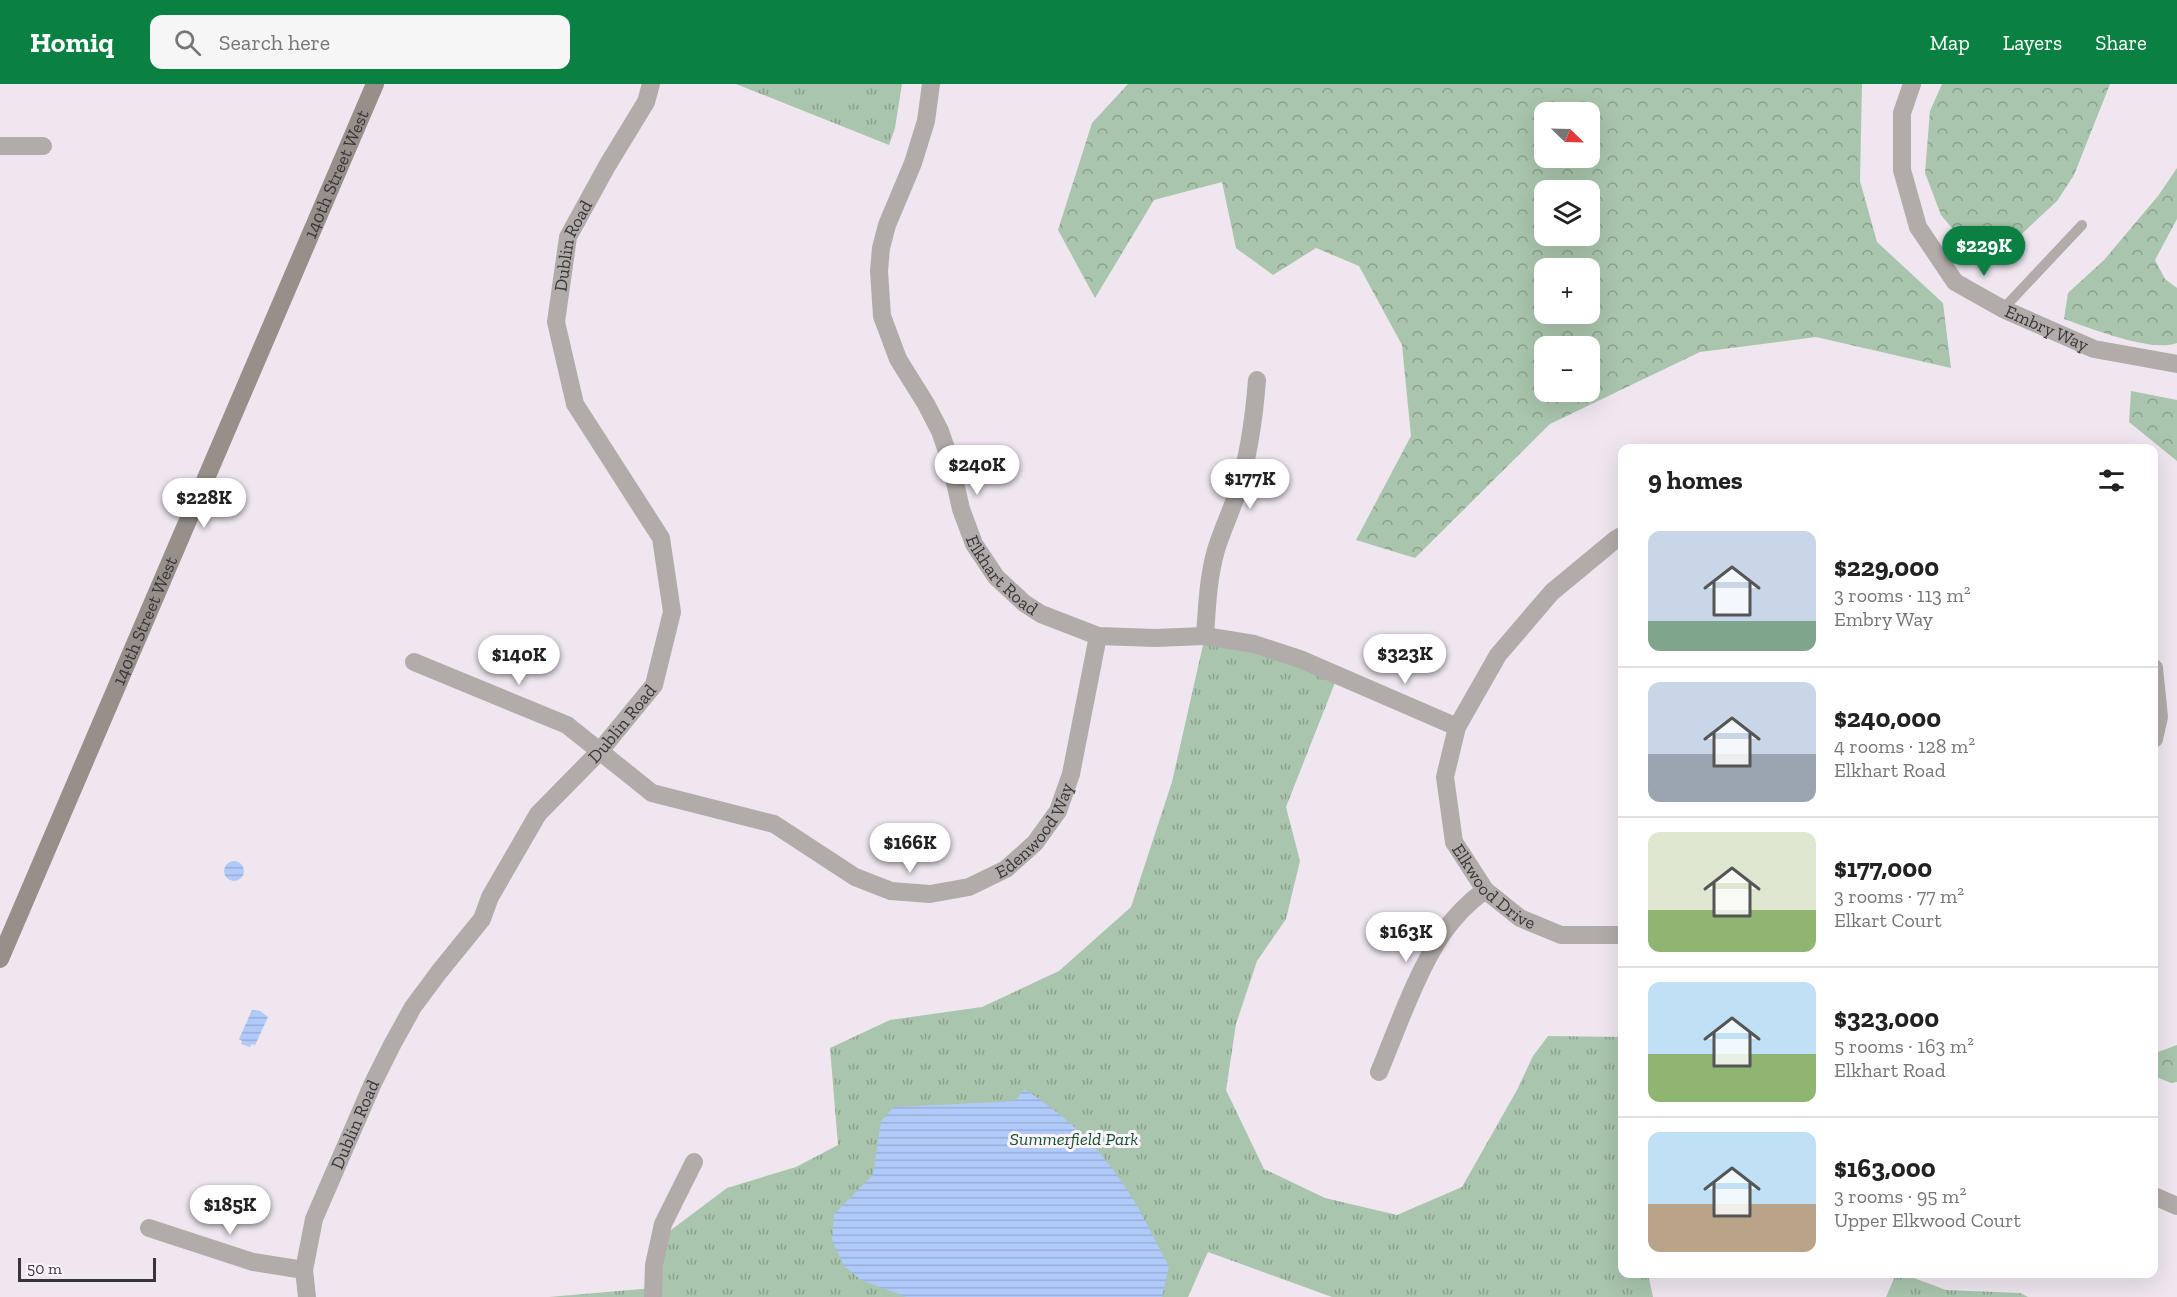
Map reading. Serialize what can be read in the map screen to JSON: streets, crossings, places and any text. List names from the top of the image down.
{
  "streets": {
    "street": [
      "140th Street West",
      "Dublin Road",
      "Embry Way",
      "Elkhart Road",
      "Edenwood Way",
      "Elkwood Drive"
    ]
  },
  "crossings": [
    ["Dublin Road", "Edenwood Way"],
    ["Elkhart Road", "Edenwood Way"],
    ["Elkhart Road", "Elkwood Drive"]
  ],
  "parks": ["Summerfield Park"],
  "scale_bar": "50 m",
  "north": "bottom right",
  "page": {
    "header": "Homiq",
    "search": "Search here",
    "nav": ["Map", "Layers", "Share"],
    "map_buttons": ["+", "−"],
    "price": [
      "$229K",
      "$240K",
      "$177K",
      "$228K",
      "$323K",
      "$140K",
      "$166K",
      "$163K",
      "$185K"
    ],
    "heading": "9 homes",
    "list": [
      {
        "name": "$229,000",
        "note": "3 rooms · 113 m² · Embry Way"
      },
      {
        "name": "$240,000",
        "note": "4 rooms · 128 m² · Elkhart Road"
      },
      {
        "name": "$177,000",
        "note": "3 rooms · 77 m² · Elkart Court"
      },
      {
        "name": "$323,000",
        "note": "5 rooms · 163 m² · Elkhart Road"
      },
      {
        "name": "$163,000",
        "note": "3 rooms · 95 m² · Upper Elkwood Court"
      }
    ],
    "scale": "50 m"
  }
}
